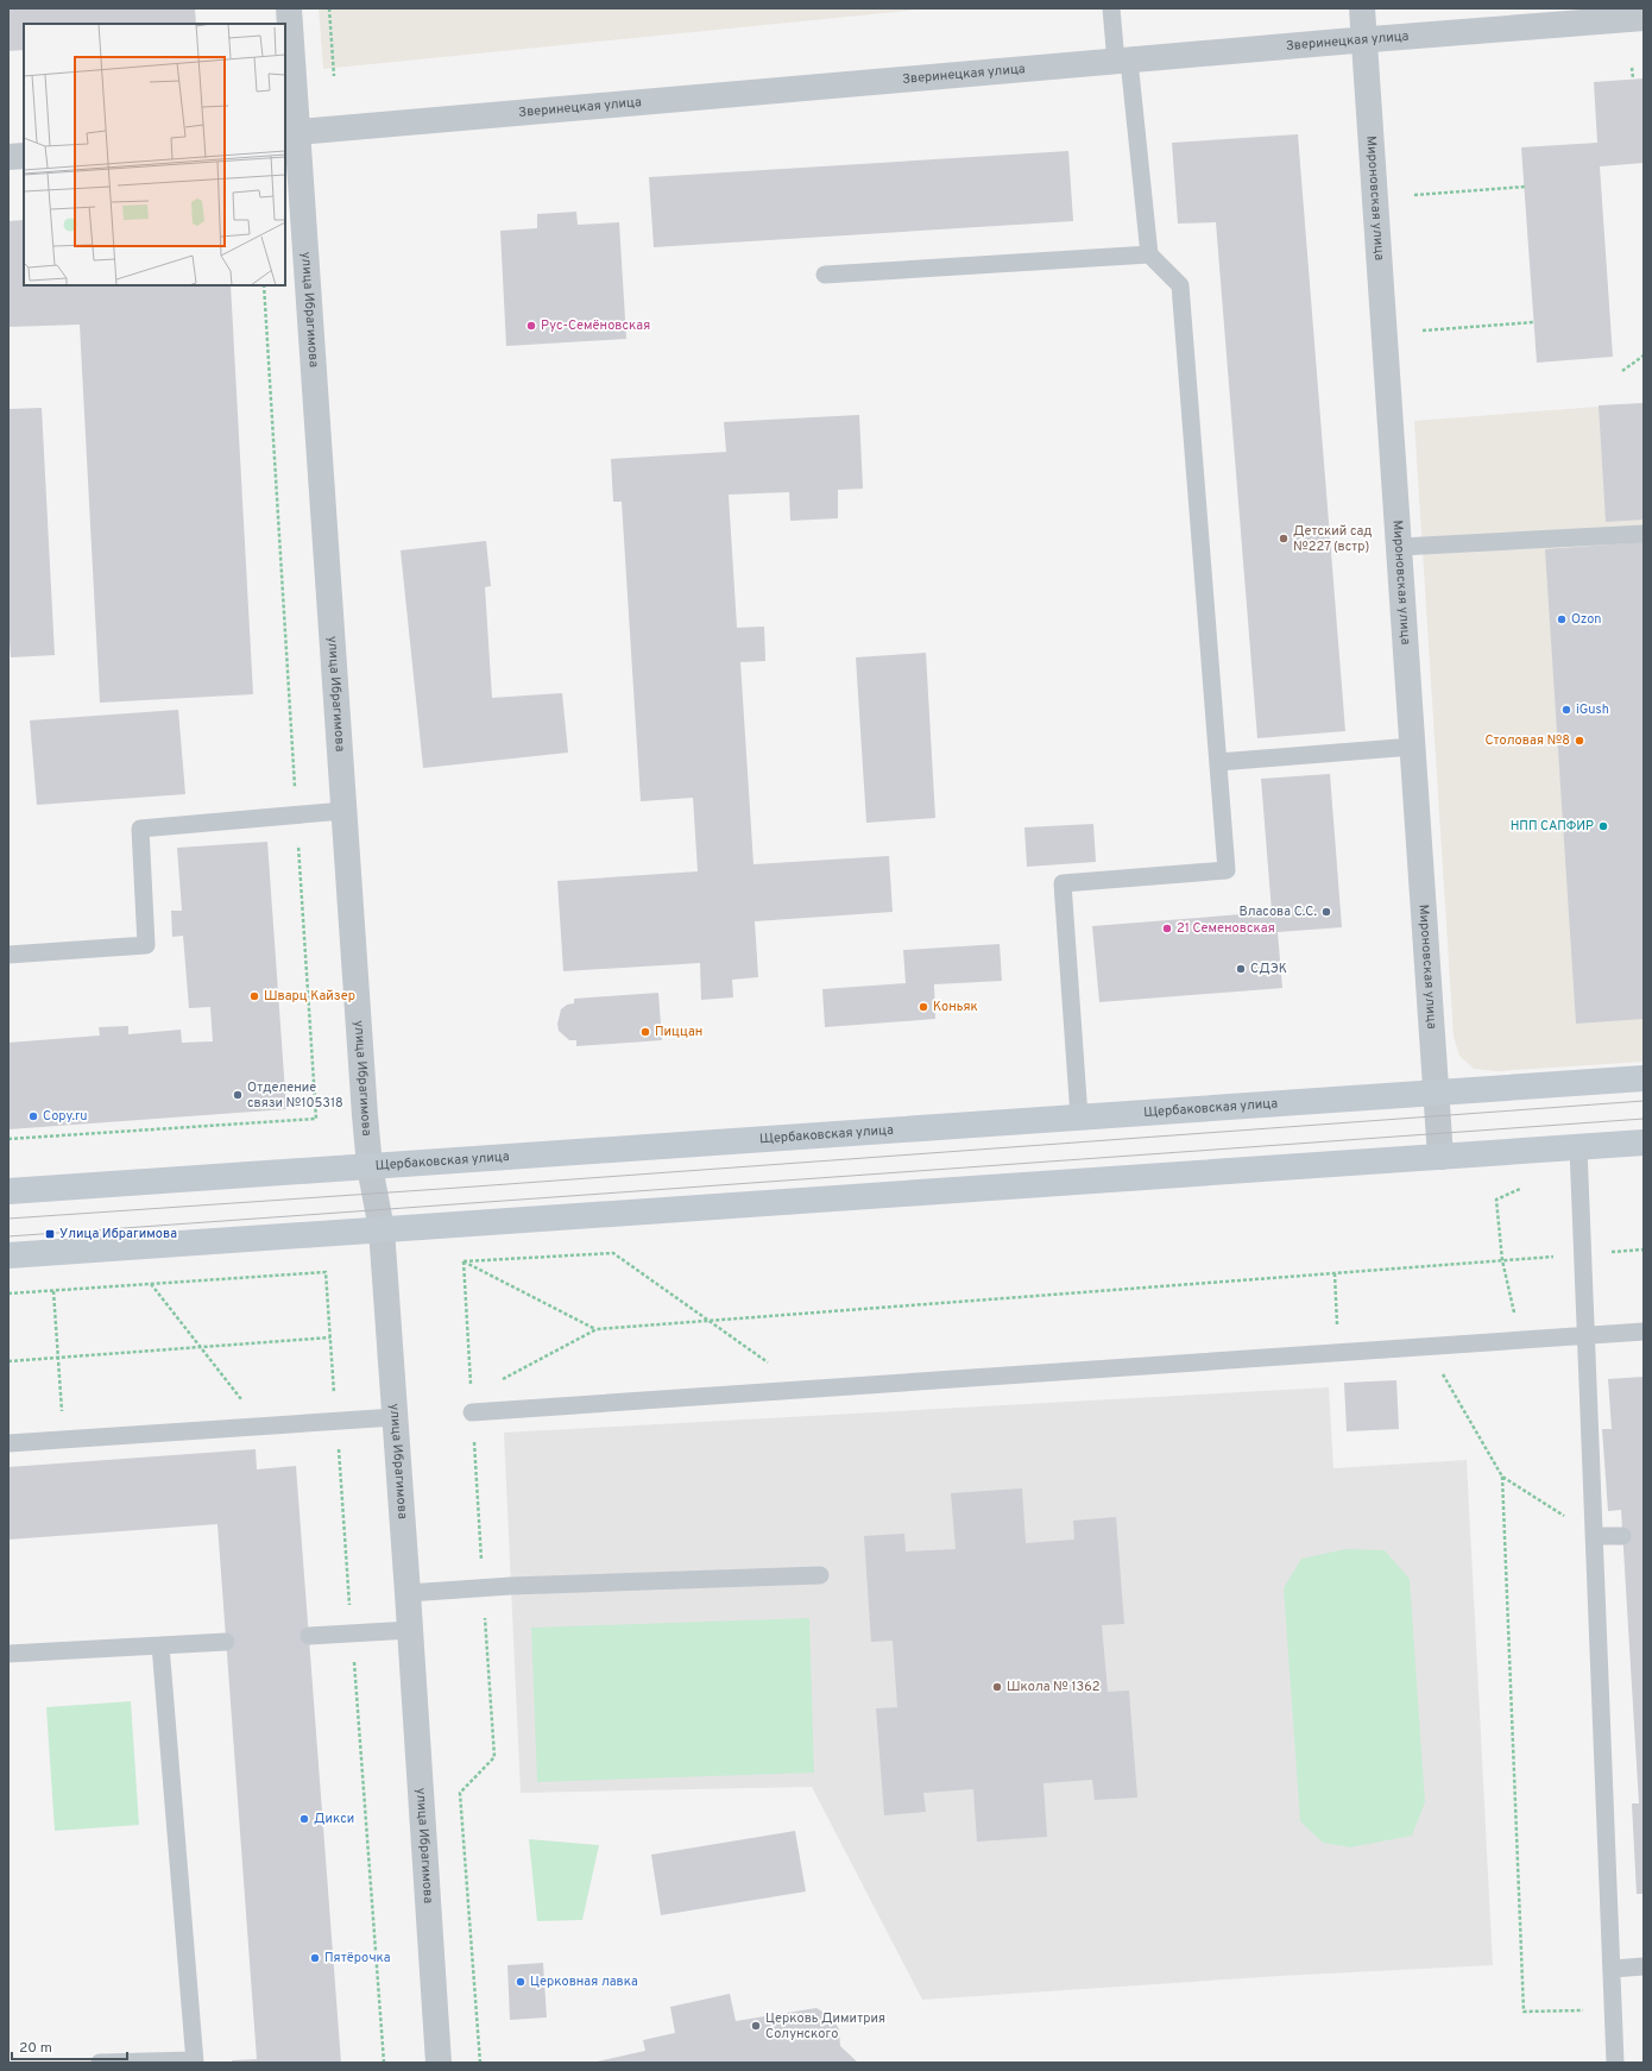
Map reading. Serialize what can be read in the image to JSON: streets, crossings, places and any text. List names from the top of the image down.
{
  "streets": {
    "main road": ["Щербаковская улица"],
    "street": ["Зверинецкая улица", "Мироновская улица", "улица Ибрагимова"]
  },
  "crossings": [
    ["Зверинецкая улица", "Мироновская улица"],
    ["Зверинецкая улица", "улица Ибрагимова"],
    ["Мироновская улица", "Щербаковская улица"],
    ["улица Ибрагимова", "Щербаковская улица"]
  ],
  "places": {
    "other": [
      "Рус-Семёновская",
      "Детский сад №227 (встр)",
      "Ozon",
      "iGush",
      "Столовая №8",
      "НПП САПФИР",
      "Власова С.С.",
      "21 Семеновская",
      "СДЭК",
      "Шварц Кайзер",
      "Коньяк",
      "Пиццан",
      "Отделение связи №105318",
      "Copy.ru",
      "Школа № 1362",
      "Дикси",
      "Пятёрочка",
      "Церковная лавка",
      "Церковь Димитрия Солунского"
    ],
    "transit": ["Улица Ибрагимова"]
  },
  "scale_bar": "20 m"
}
